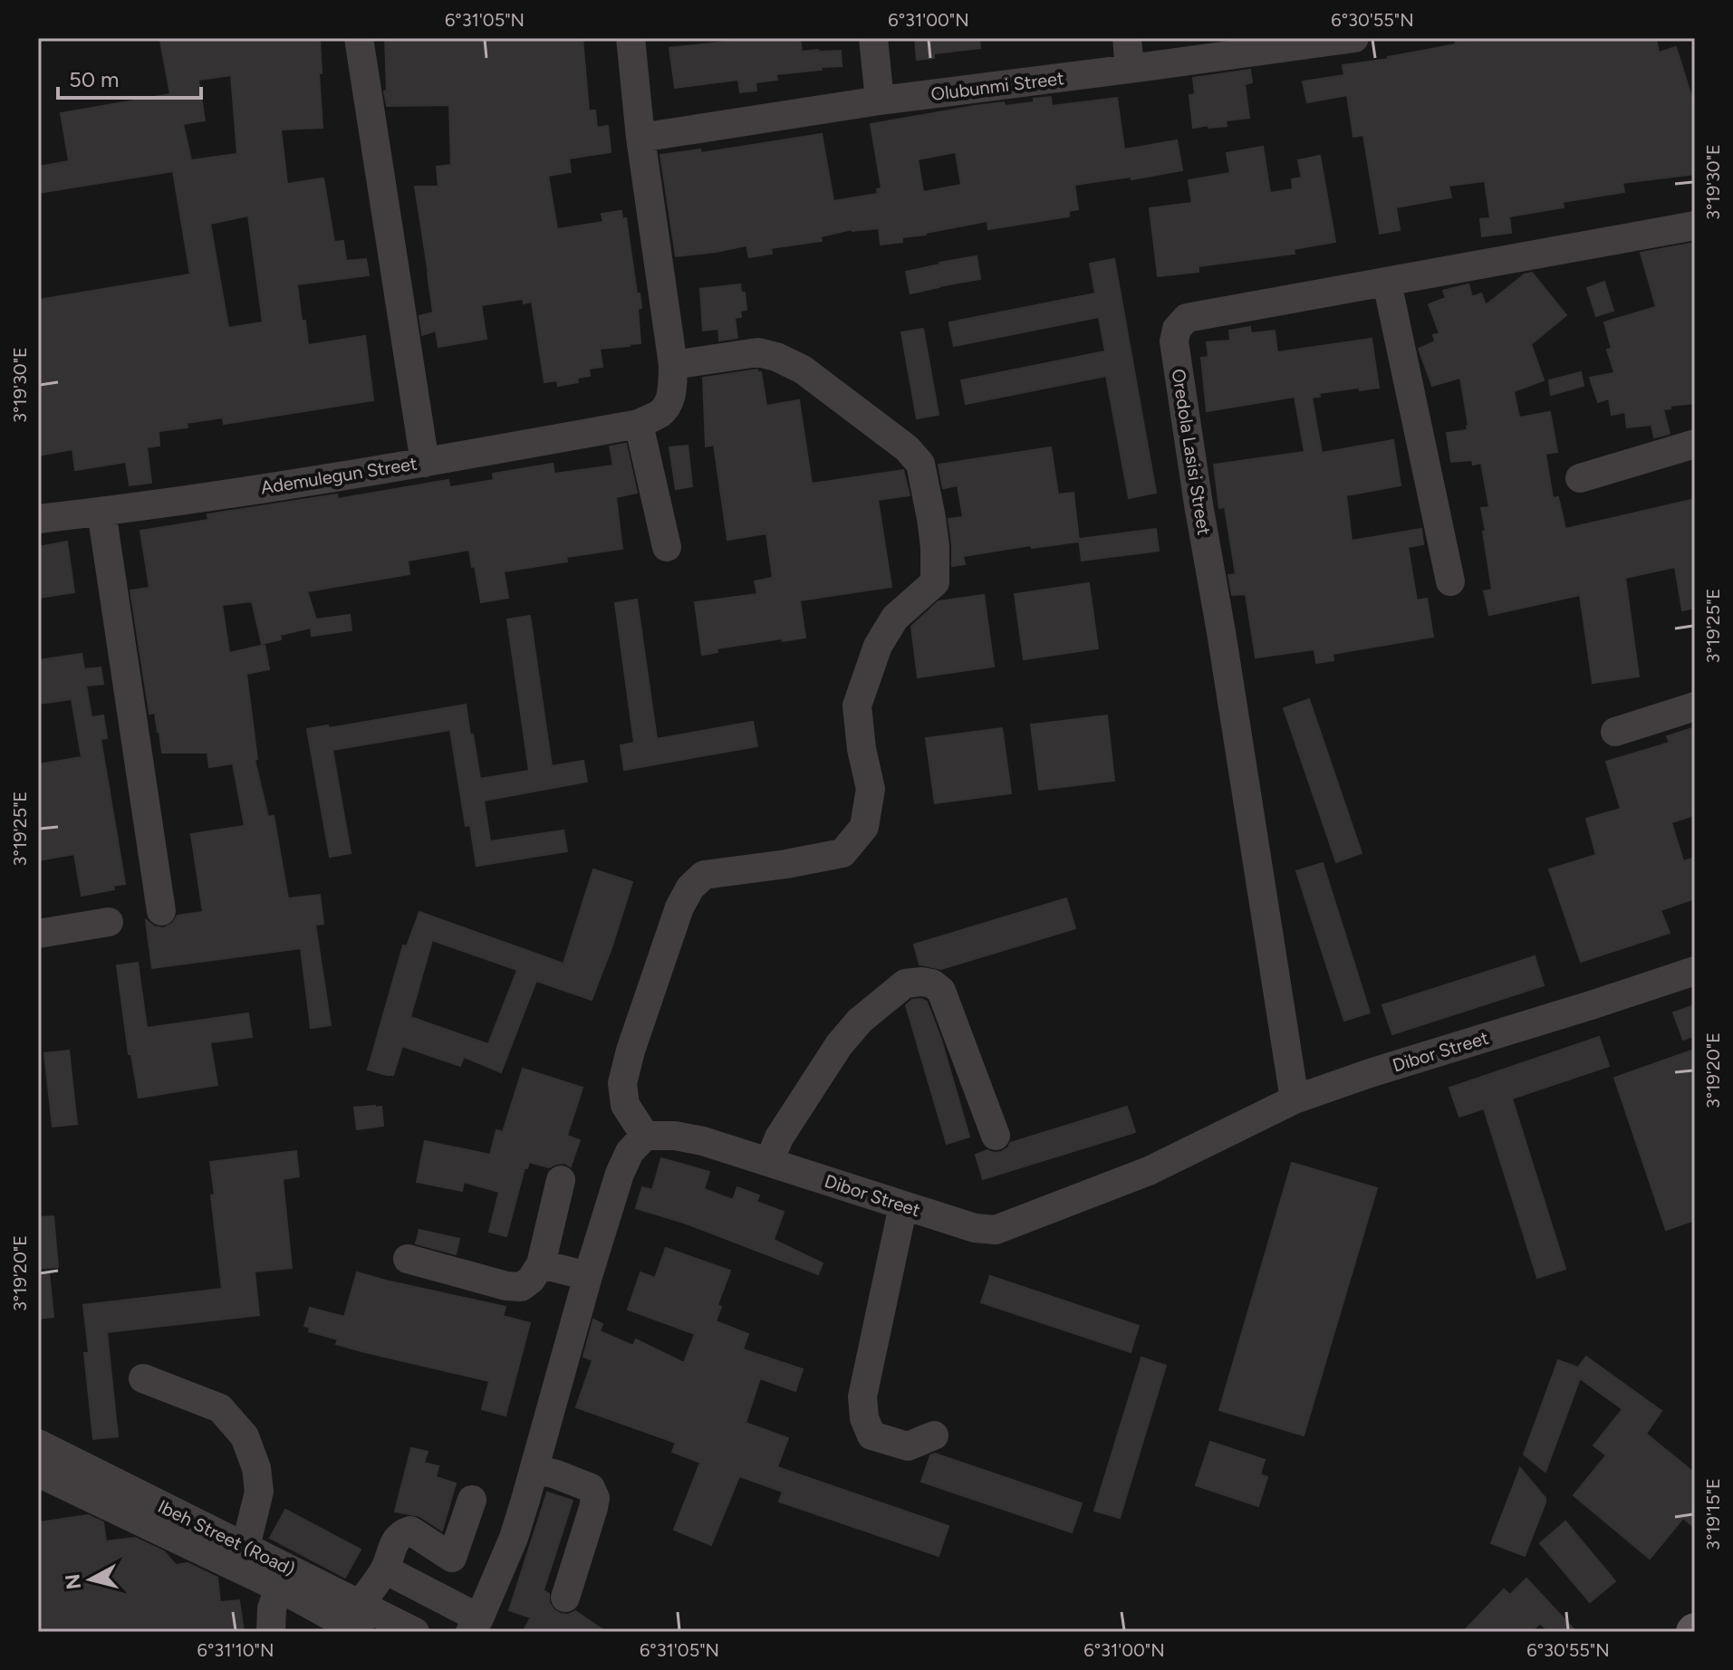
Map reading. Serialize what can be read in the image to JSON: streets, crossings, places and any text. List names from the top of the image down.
{
  "streets": {
    "street": [
      "Olubunmi Street",
      "Oredola Lasisi Street",
      "Ademulegun Street",
      "Dibor Street",
      "Ibeh Street (Road)"
    ]
  },
  "crossings": [
    ["Oredola Lasisi Street", "Dibor Street"]
  ],
  "scale_bar": "50 m",
  "north": "left",
  "coordinates": [
    "6°31'05\"N",
    "6°31'00\"N",
    "6°30'55\"N",
    "3°19'30\"E",
    "3°19'25\"E",
    "3°19'20\"E",
    "3°19'15\"E",
    "6°31'10\"N"
  ]
}
